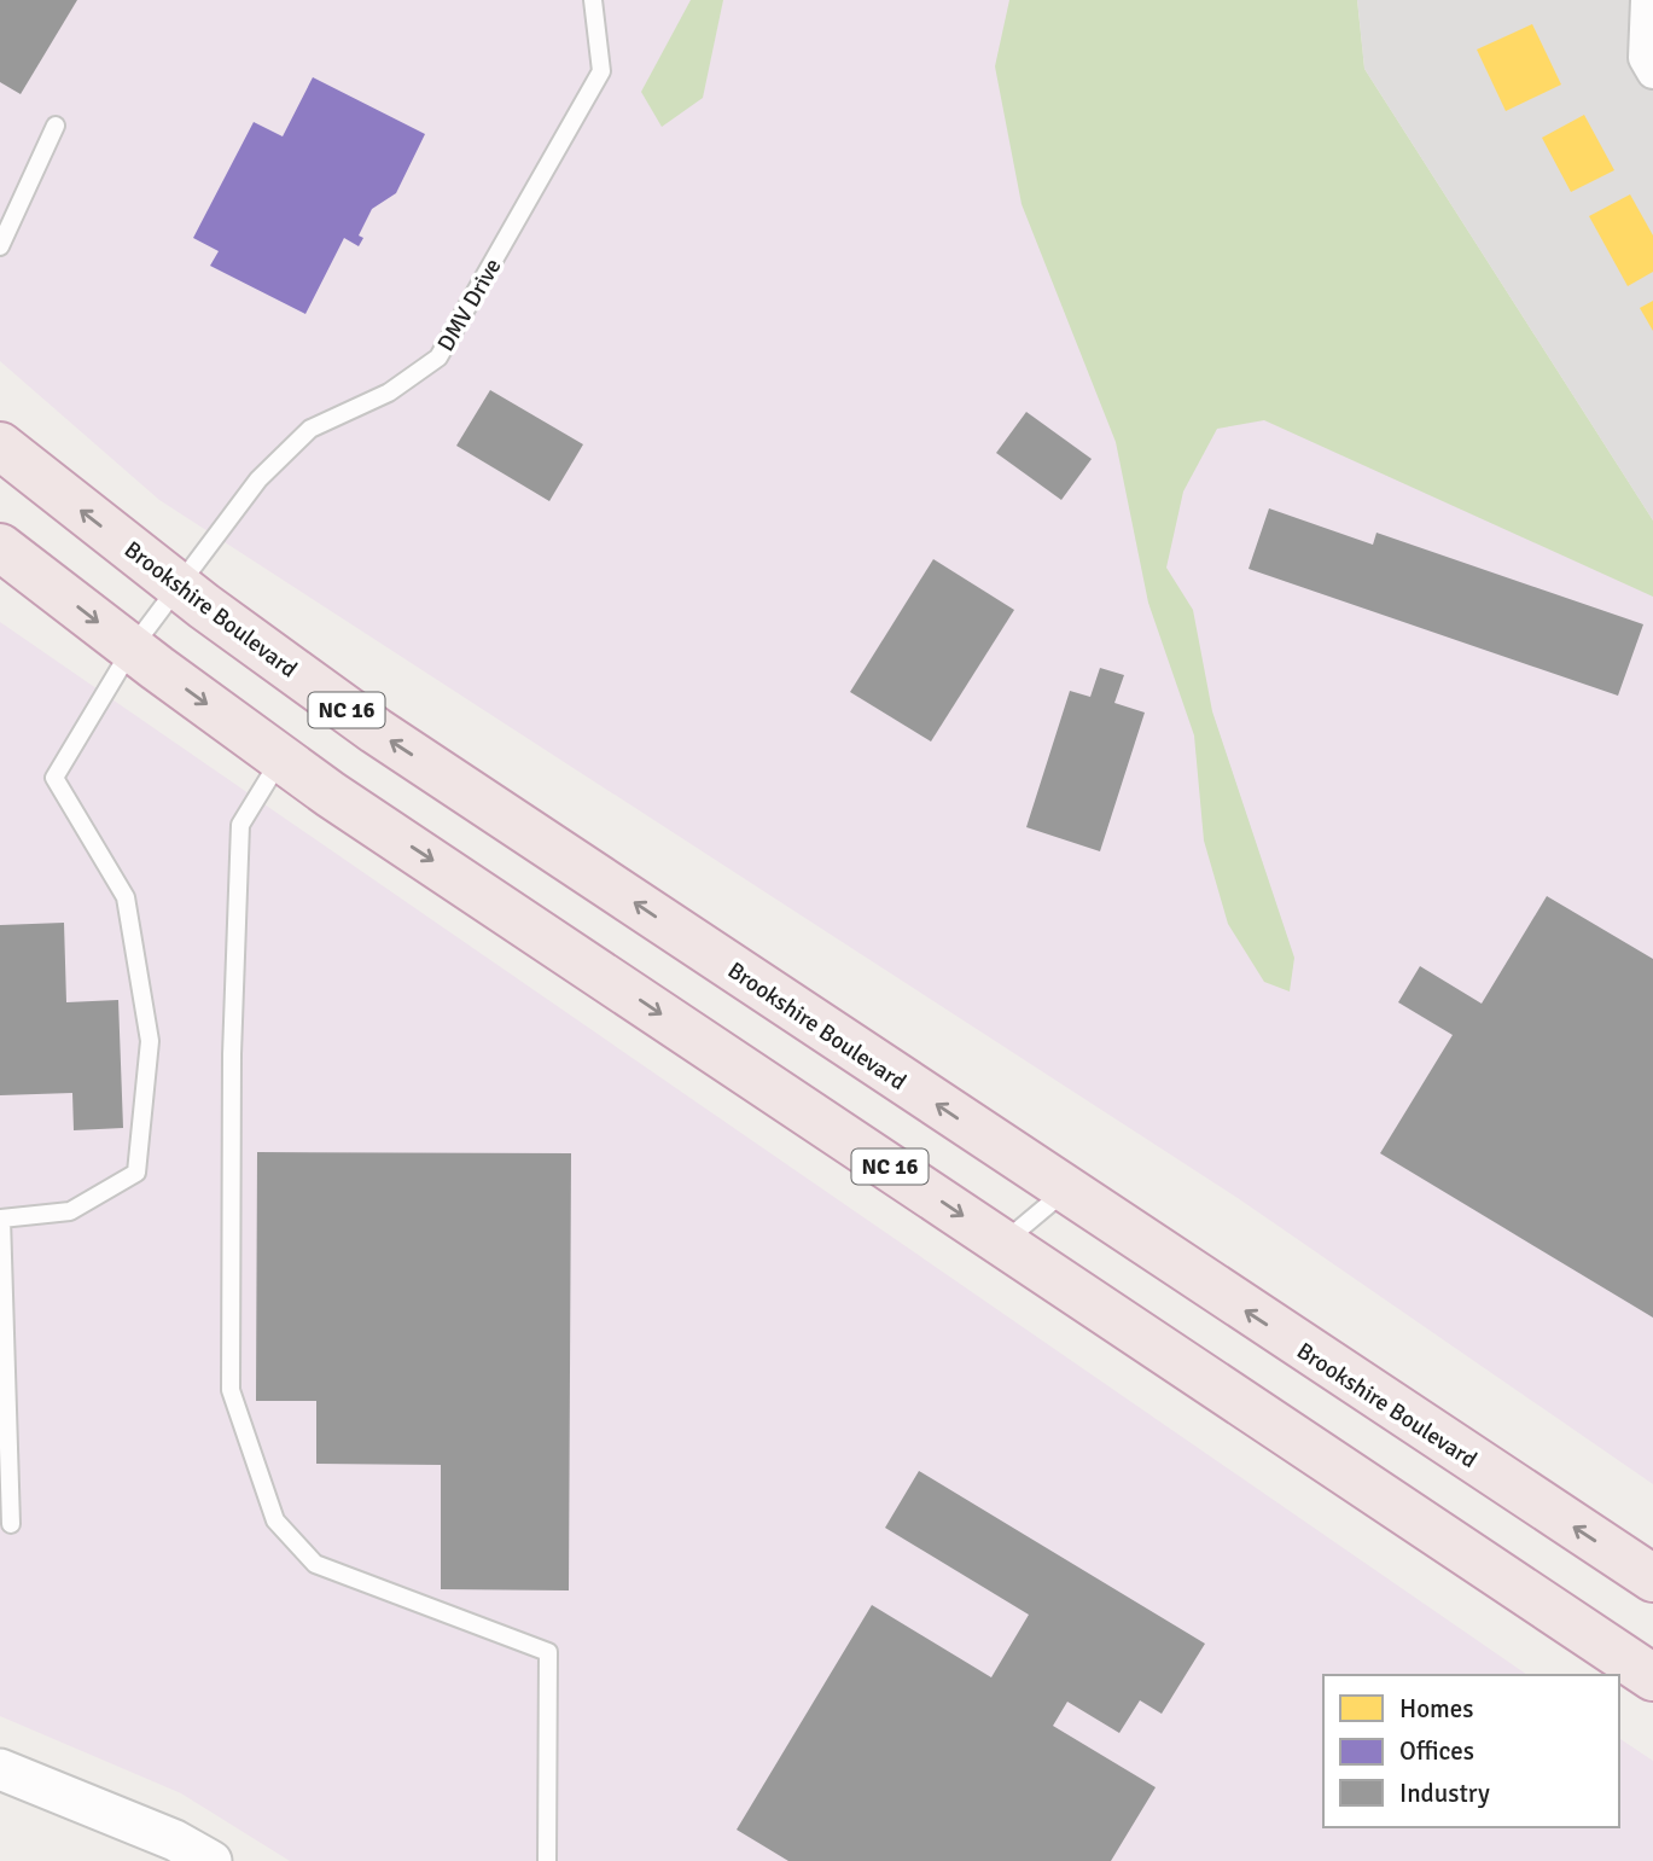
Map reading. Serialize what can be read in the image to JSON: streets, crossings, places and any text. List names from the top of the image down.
{
  "streets": {
    "highway": ["Brookshire Boulevard", "NC 16"],
    "lane": ["DMV Drive"]
  },
  "crossings": [
    ["DMV Drive", "Brookshire Boulevard"],
    ["DMV Drive", "NC 16"]
  ],
  "legend": ["Homes", "Offices", "Industry"]
}
